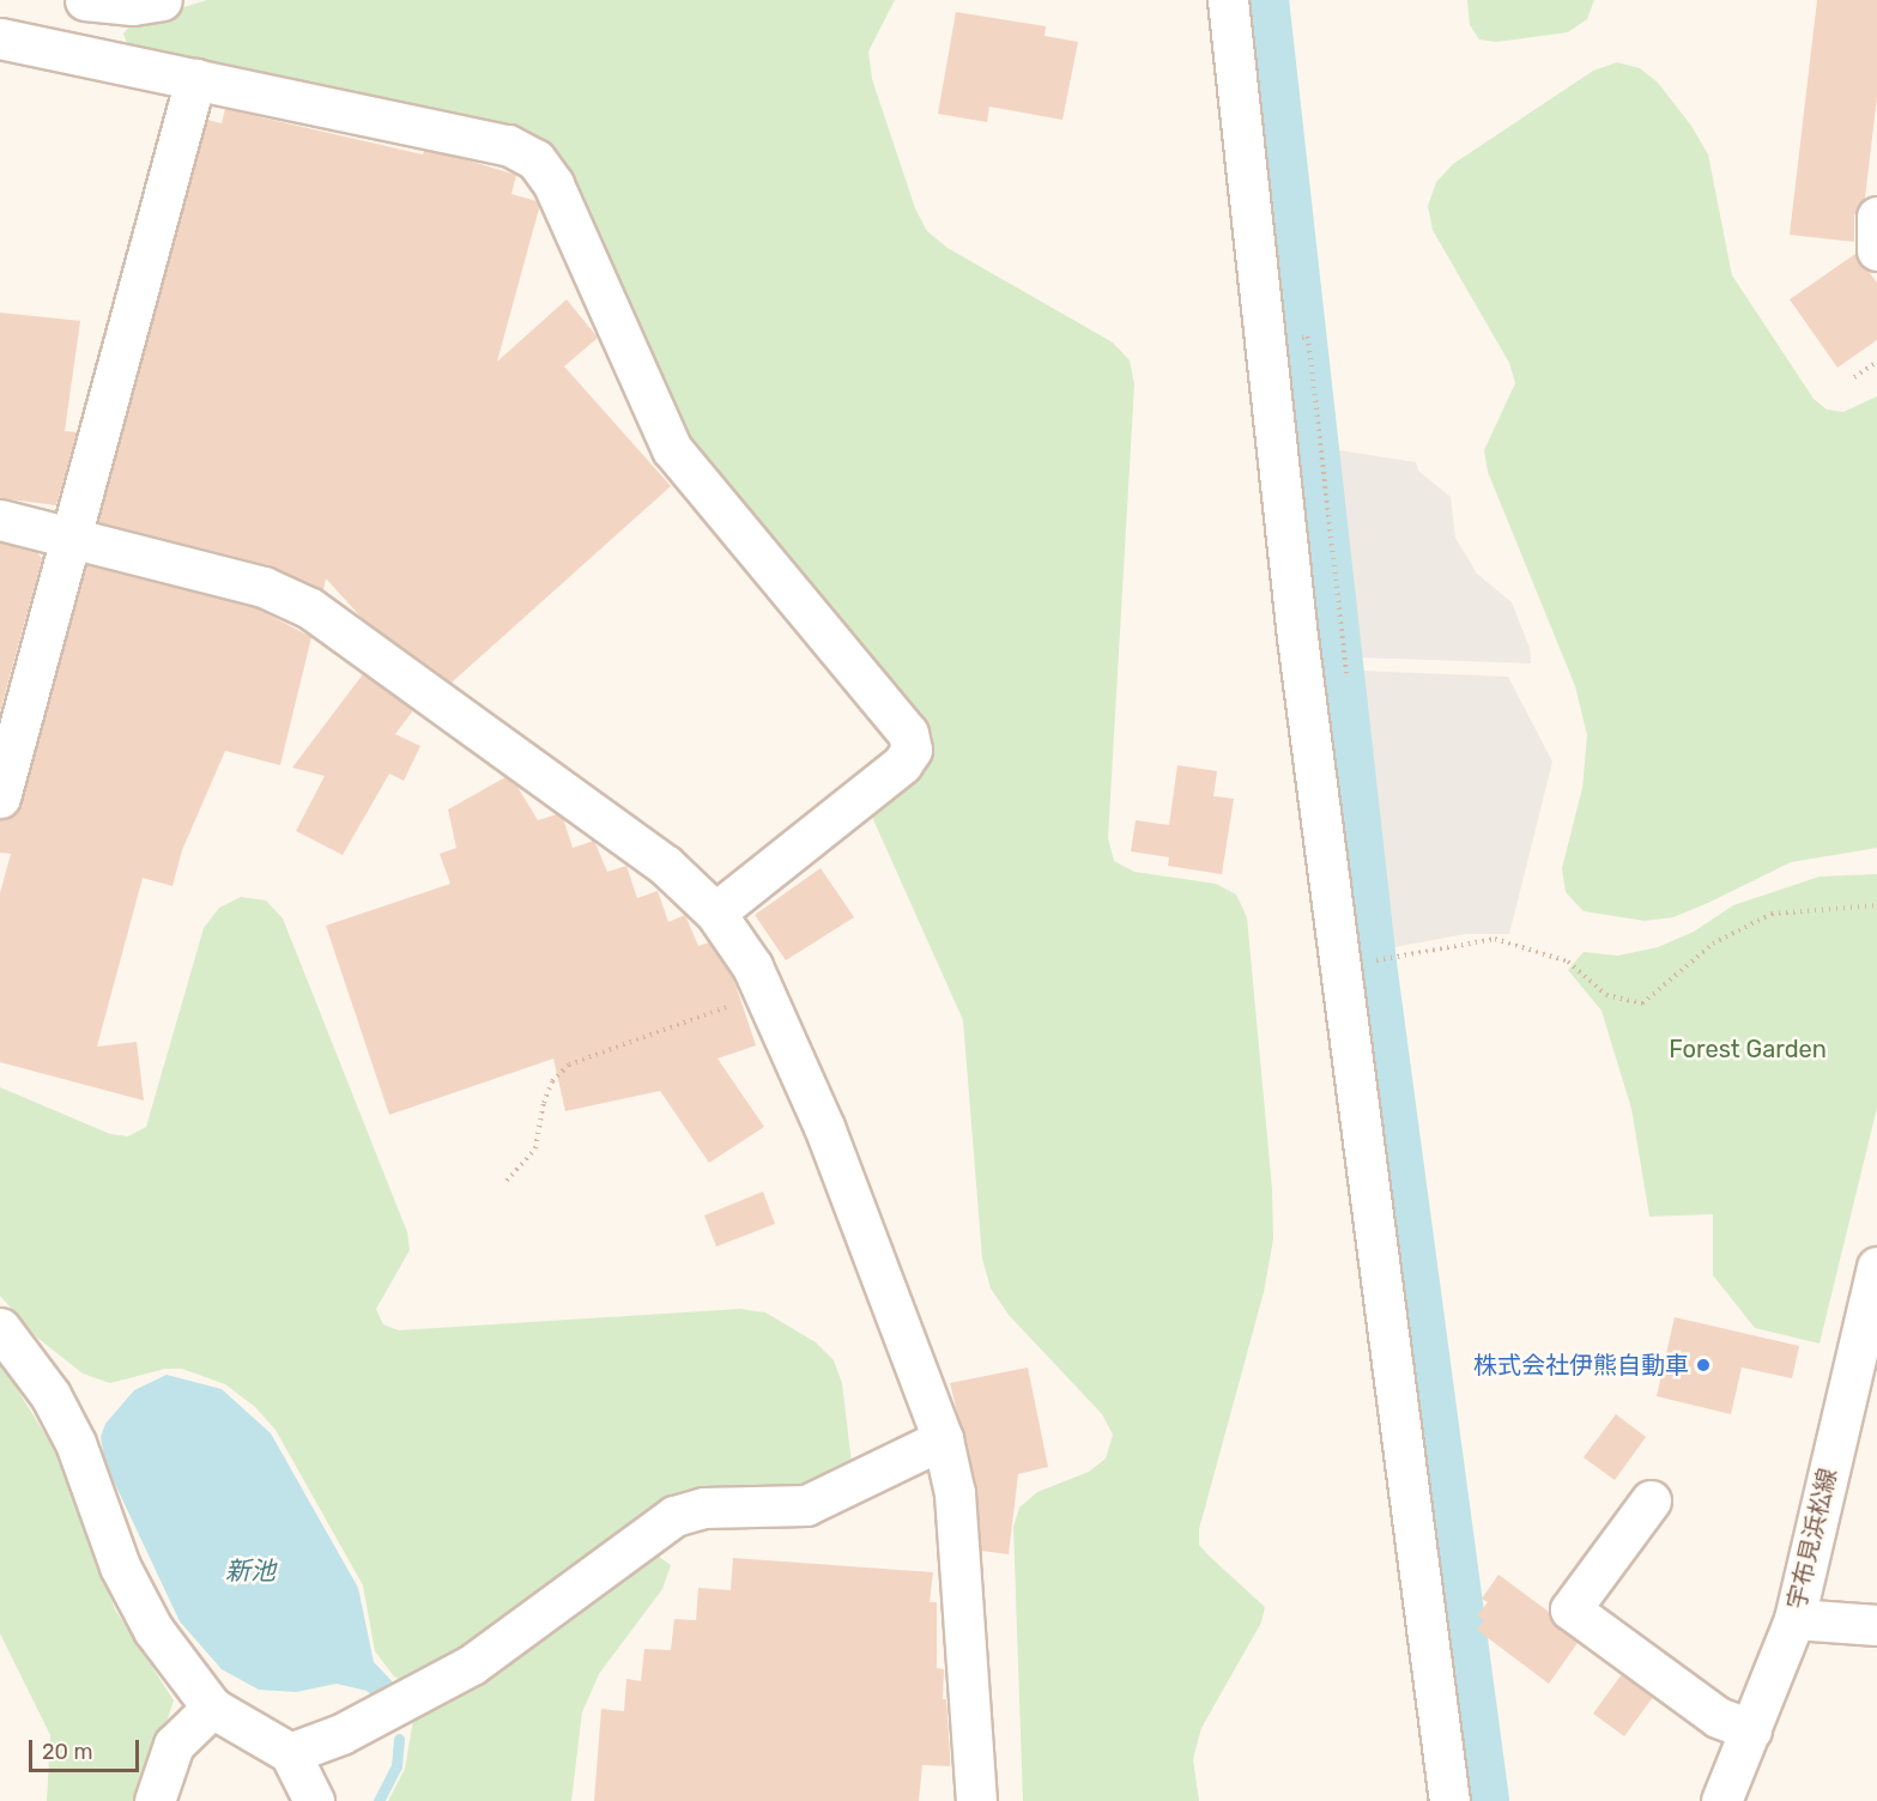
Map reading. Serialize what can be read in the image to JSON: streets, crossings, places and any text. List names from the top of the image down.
{
  "streets": {
    "street": ["宇布見浜松線"]
  },
  "water": ["新池"],
  "parks": ["Forest Garden"],
  "places": ["株式会社伊熊自動車"],
  "scale_bar": "20 m"
}
